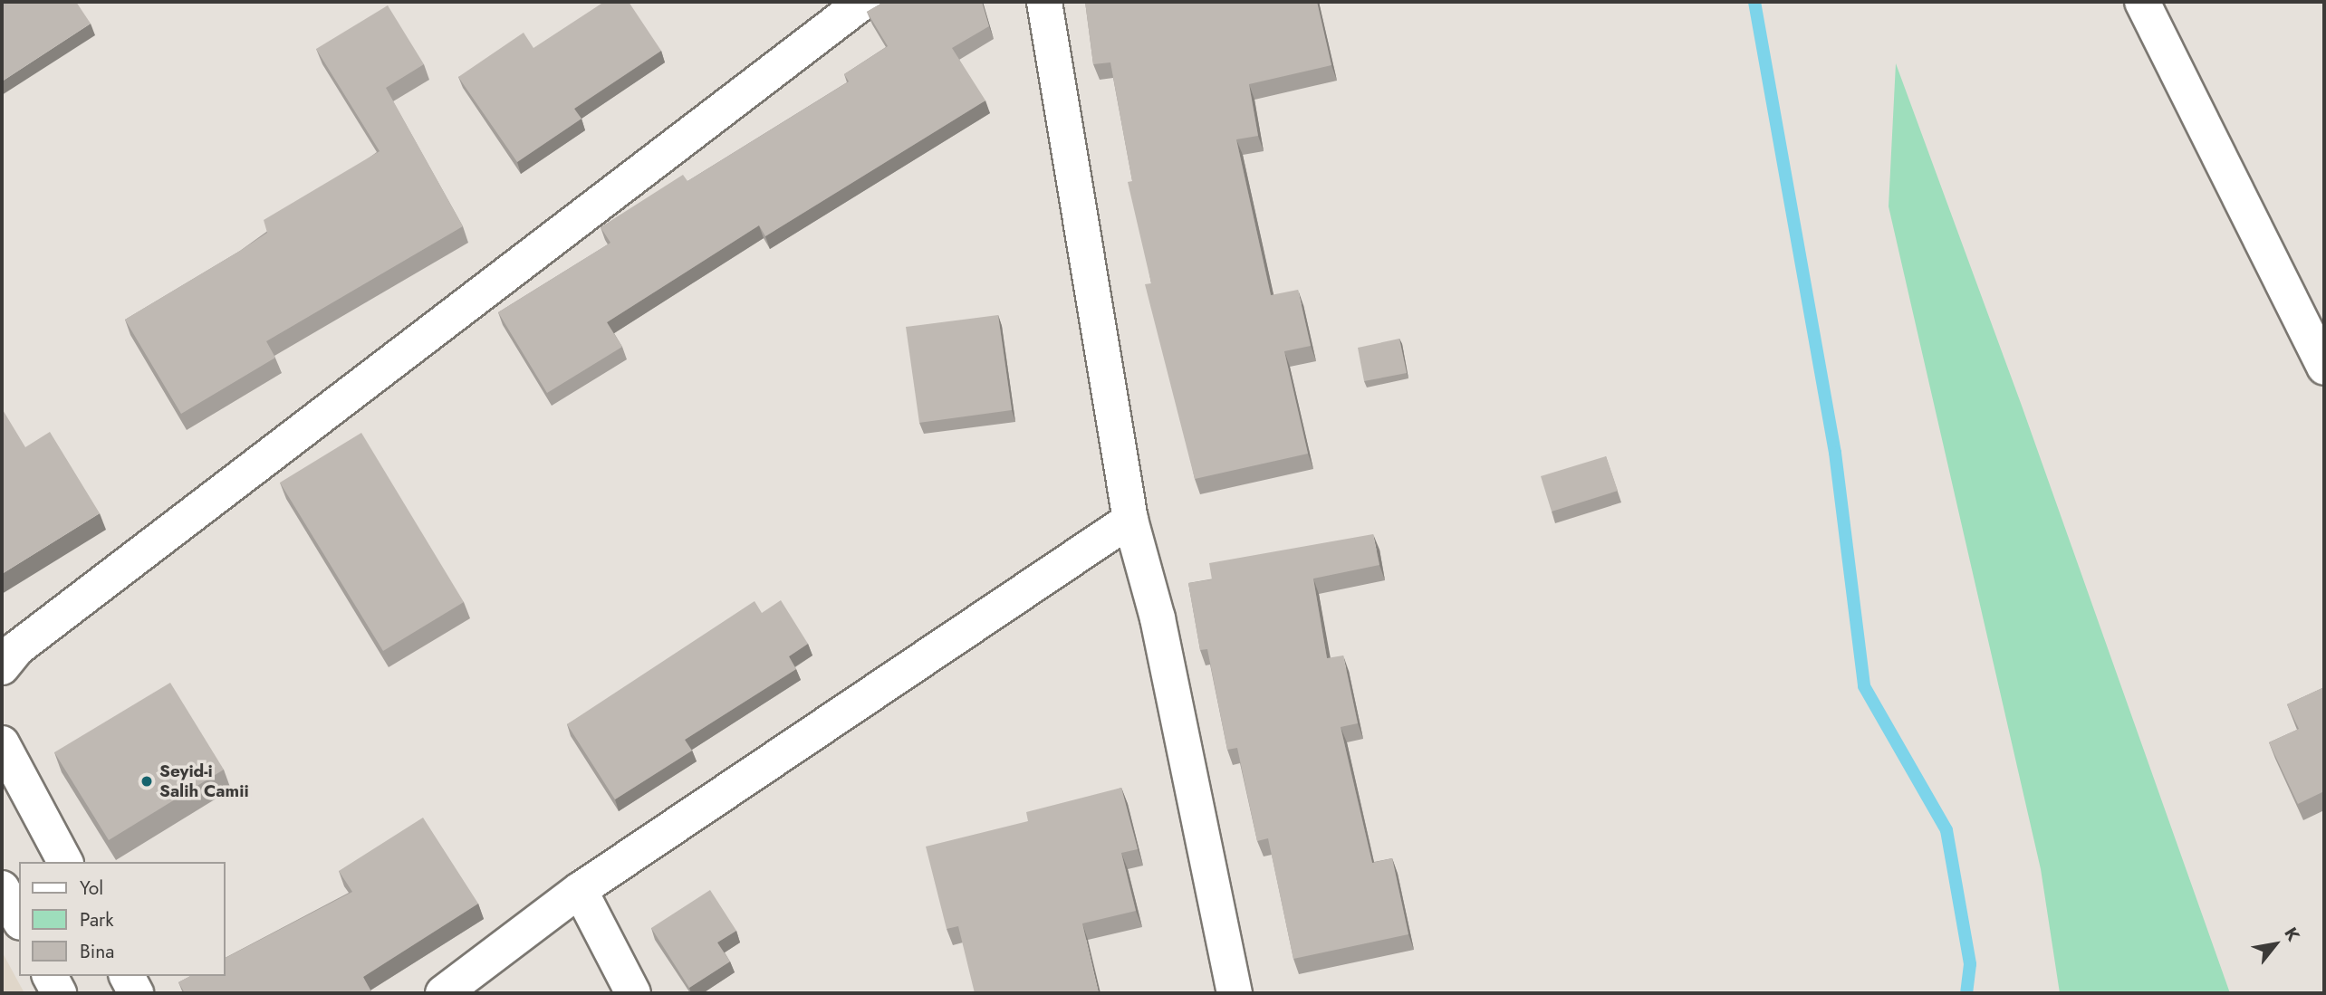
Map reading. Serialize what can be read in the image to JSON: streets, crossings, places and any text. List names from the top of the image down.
{
  "places": ["Seyid-i Salih Camii"],
  "legend": ["Yol", "Park", "Bina"],
  "north": "top right"
}
